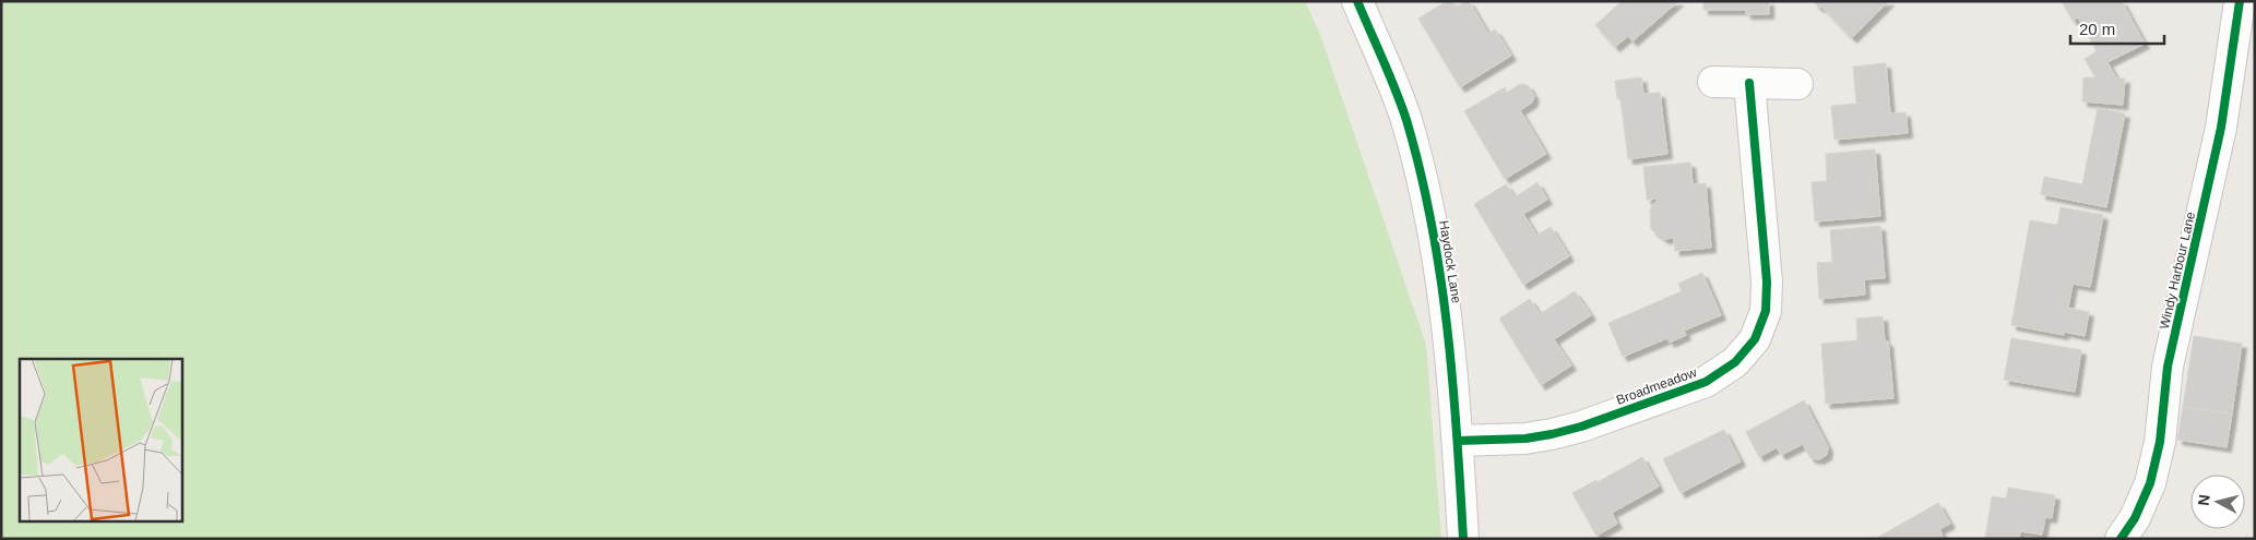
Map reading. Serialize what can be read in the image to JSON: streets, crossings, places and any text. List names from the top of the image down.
{
  "streets": {
    "street": ["Haydock Lane", "Windy Harbour Lane", "Broadmeadow"]
  },
  "crossings": [
    ["Haydock Lane", "Broadmeadow"]
  ],
  "scale_bar": "20 m",
  "north": "left"
}
